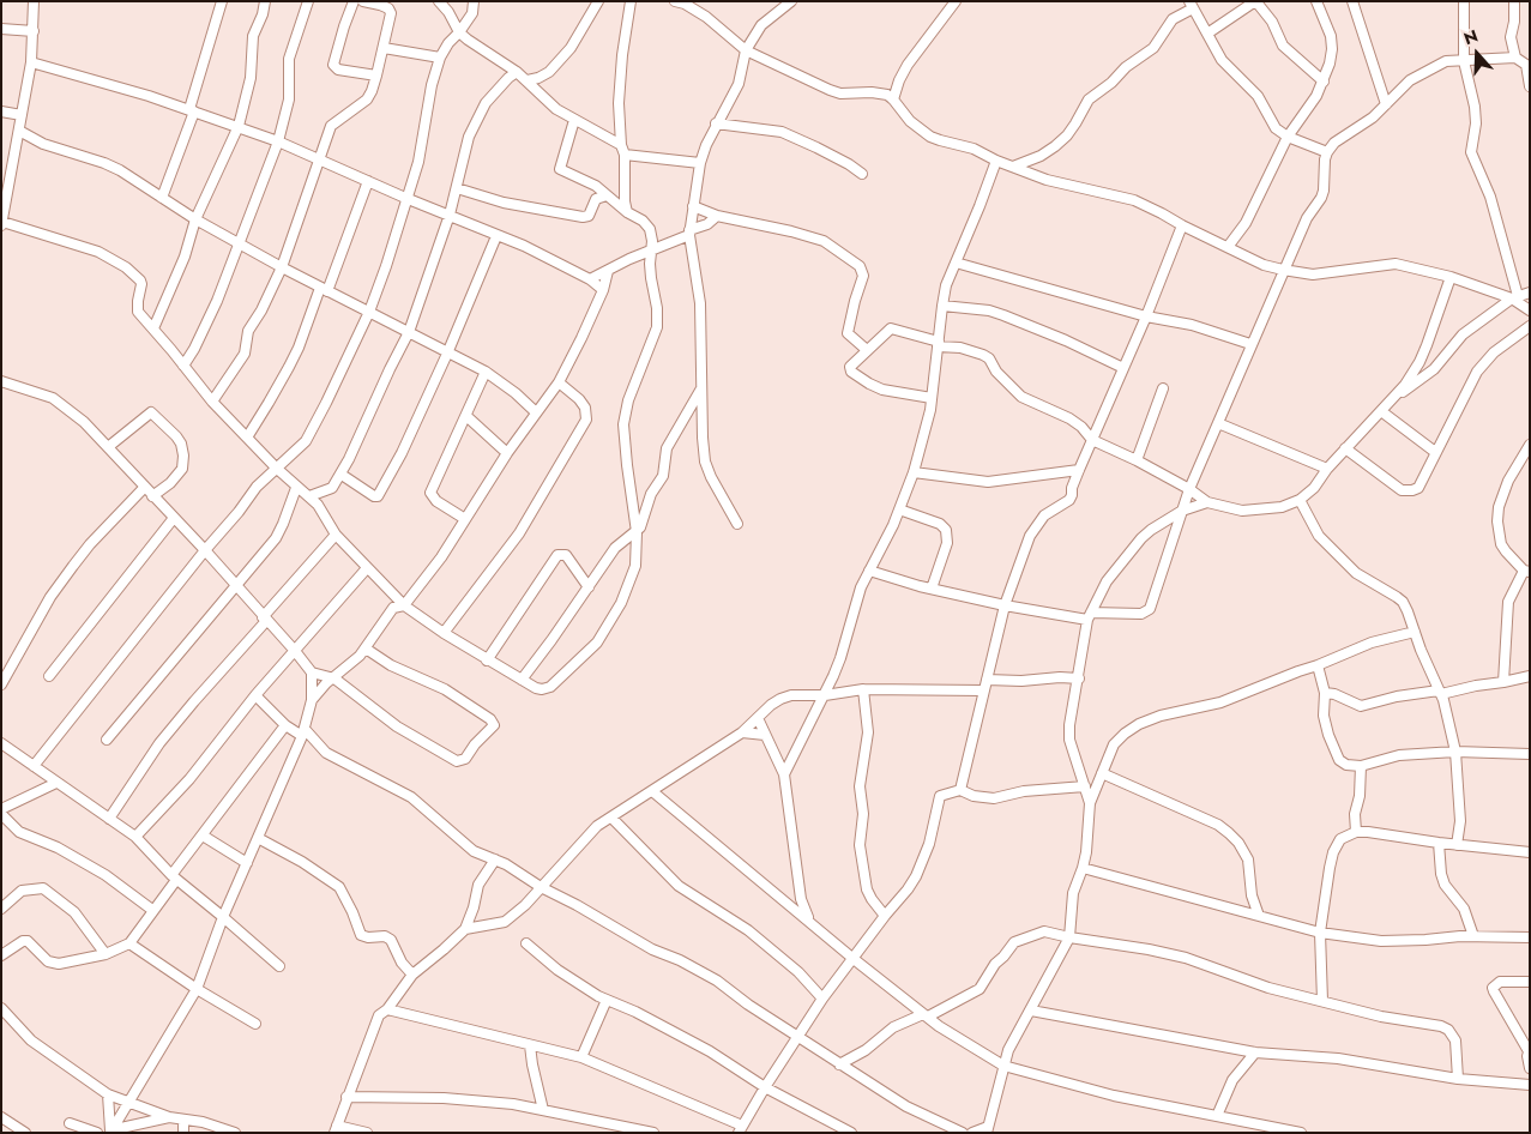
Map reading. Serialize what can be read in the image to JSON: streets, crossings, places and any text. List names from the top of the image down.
{
  "north": "top"
}
